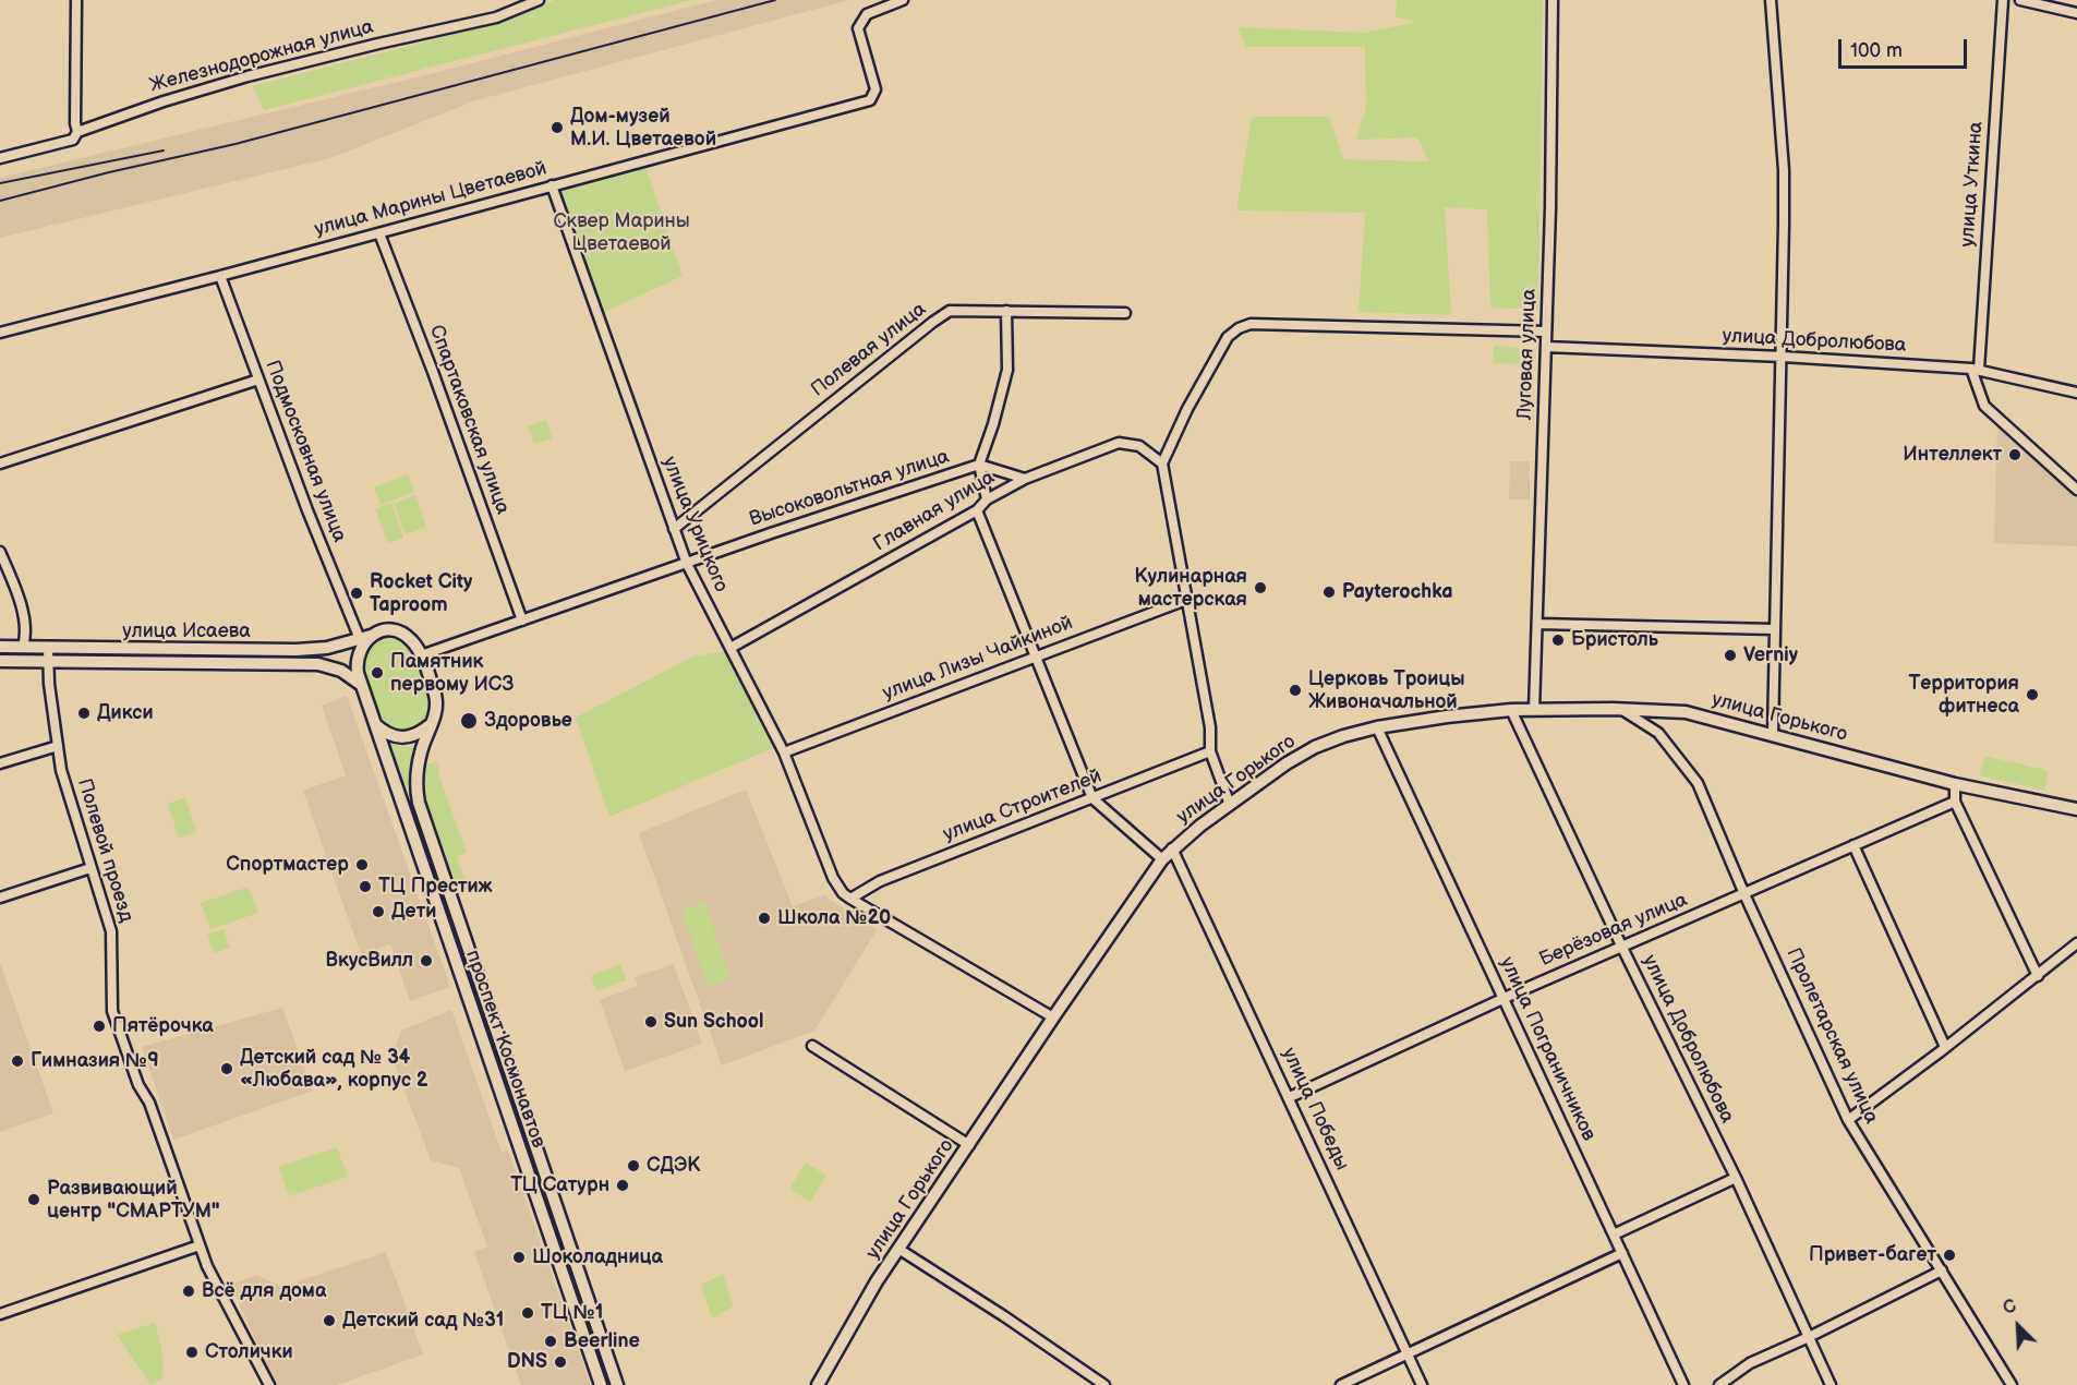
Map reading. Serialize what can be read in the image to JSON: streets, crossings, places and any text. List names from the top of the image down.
{
  "streets": {
    "main road": ["улица Исаева", "улица Горького", "проспект Космонавтов"],
    "street": [
      "Железнодорожная улица",
      "улица Уткина",
      "улица Марины Цветаевой",
      "улица Добролюбова",
      "Полевая улица",
      "Луговая улица",
      "Спартаковская улица",
      "Подмосковная улица",
      "Высоковольтная улица",
      "Главная улица",
      "улица Урицкого",
      "улица Лизы Чайкиной",
      "улица Строителей",
      "Полевой проезд",
      "Берёзовая улица",
      "Пролетарская улица",
      "улица Пограничников",
      "улица Победы"
    ]
  },
  "crossings": [
    ["улица Уткина", "улица Добролюбова"],
    ["улица Марины Цветаевой", "Спартаковская улица"],
    ["улица Марины Цветаевой", "Подмосковная улица"],
    ["улица Марины Цветаевой", "улица Урицкого"],
    ["улица Добролюбова", "Луговая улица"],
    ["улица Добролюбова", "улица Горького"],
    ["улица Добролюбова", "Берёзовая улица"],
    ["Полевая улица", "улица Урицкого"],
    ["Луговая улица", "улица Горького"],
    ["Подмосковная улица", "улица Исаева"],
    ["Подмосковная улица", "проспект Космонавтов"],
    ["Высоковольтная улица", "Главная улица"],
    ["Высоковольтная улица", "улица Урицкого"],
    ["Главная улица", "улица Урицкого"],
    ["улица Урицкого", "улица Лизы Чайкиной"],
    ["улица Урицкого", "улица Строителей"],
    ["улица Исаева", "Полевой проезд"],
    ["улица Исаева", "проспект Космонавтов"],
    ["улица Горького", "Пролетарская улица"],
    ["улица Горького", "улица Пограничников"],
    ["улица Горького", "улица Победы"],
    ["Берёзовая улица", "Пролетарская улица"],
    ["Берёзовая улица", "улица Пограничников"],
    ["Берёзовая улица", "улица Победы"]
  ],
  "parks": ["Сквер Марины Цветаевой"],
  "places": [
    "Дом-музей М.И. Цветаевой",
    "Интеллект",
    "Кулинарная мастерская",
    "Payterochka",
    "Rocket City Taproom",
    "Бристоль",
    "Verniy",
    "Памятник первому ИСЗ",
    "Церковь Троицы Живоначальной",
    "Территория фитнеса",
    "Дикси",
    "Здоровье",
    "Спортмастер",
    "ТЦ Престиж",
    "Дети",
    "Школа №20",
    "ВкусВилл",
    "Sun School",
    "Пятёрочка",
    "Гимназия №9",
    "Детский сад № 34 «Любава», корпус 2",
    "СДЭК",
    "ТЦ Сатурн",
    "Развивающий центр \"СМАРТУМ\"",
    "Привет-багет",
    "Шоколадница",
    "Всё для дома",
    "ТЦ №1",
    "Детский сад №31",
    "Beerline",
    "Столички",
    "DNS"
  ],
  "scale_bar": "100 m",
  "north": "top left"
}
